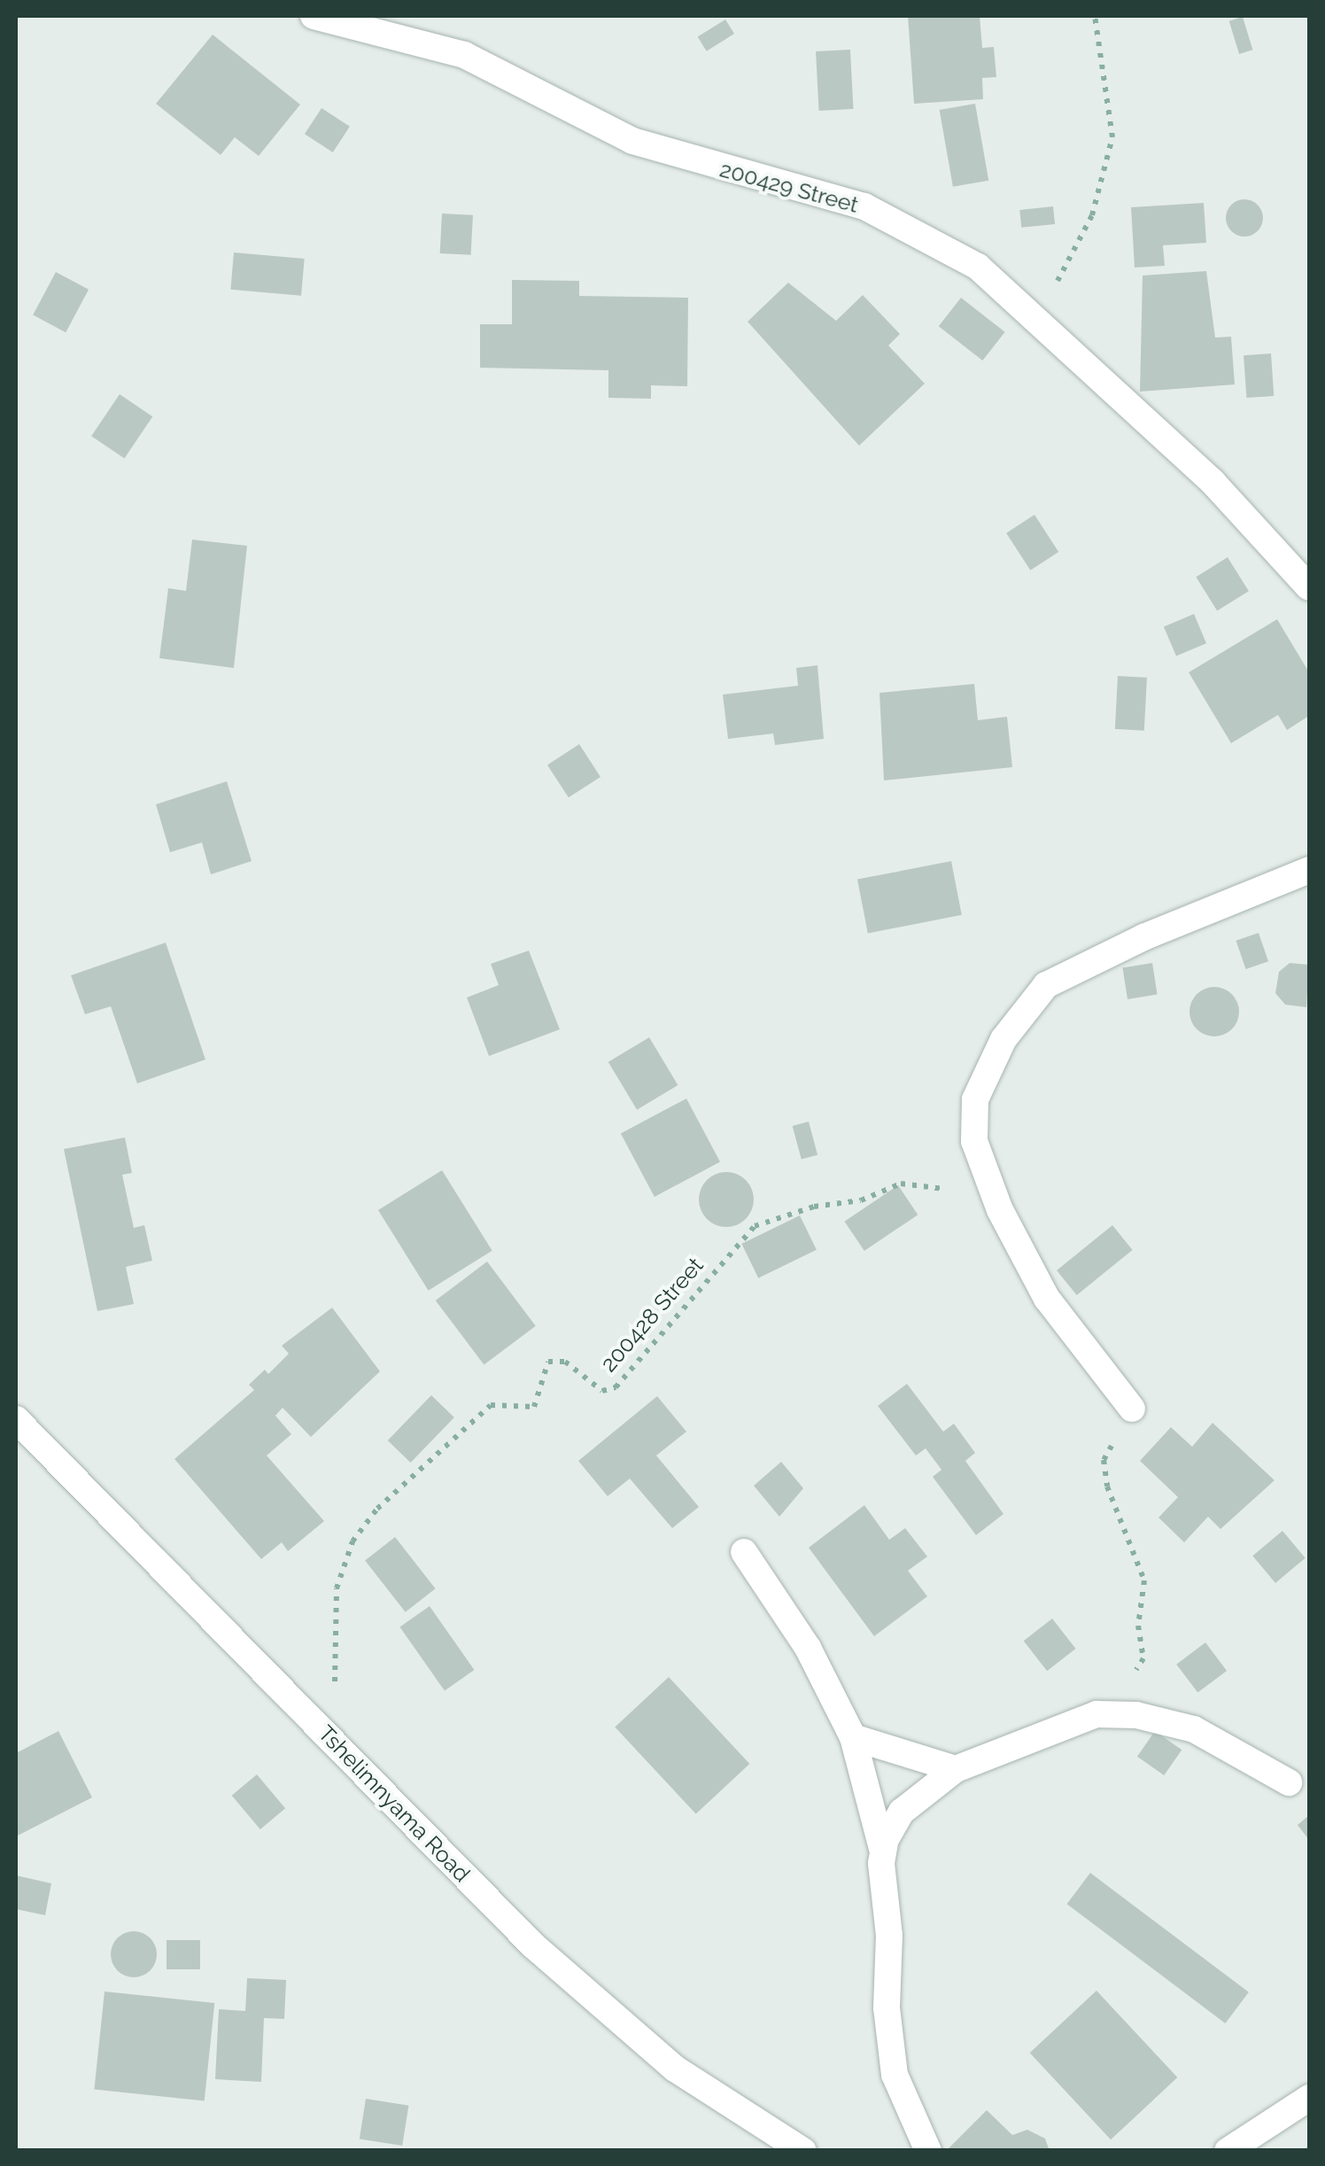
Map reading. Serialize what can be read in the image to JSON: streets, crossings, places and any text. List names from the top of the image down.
{
  "streets": {
    "street": ["200429 Street", "Tshelimnyama Road"],
    "path": ["200428 Street"]
  },
  "crossings": [
    ["200428 Street", "Tshelimnyama Road"]
  ]
}
